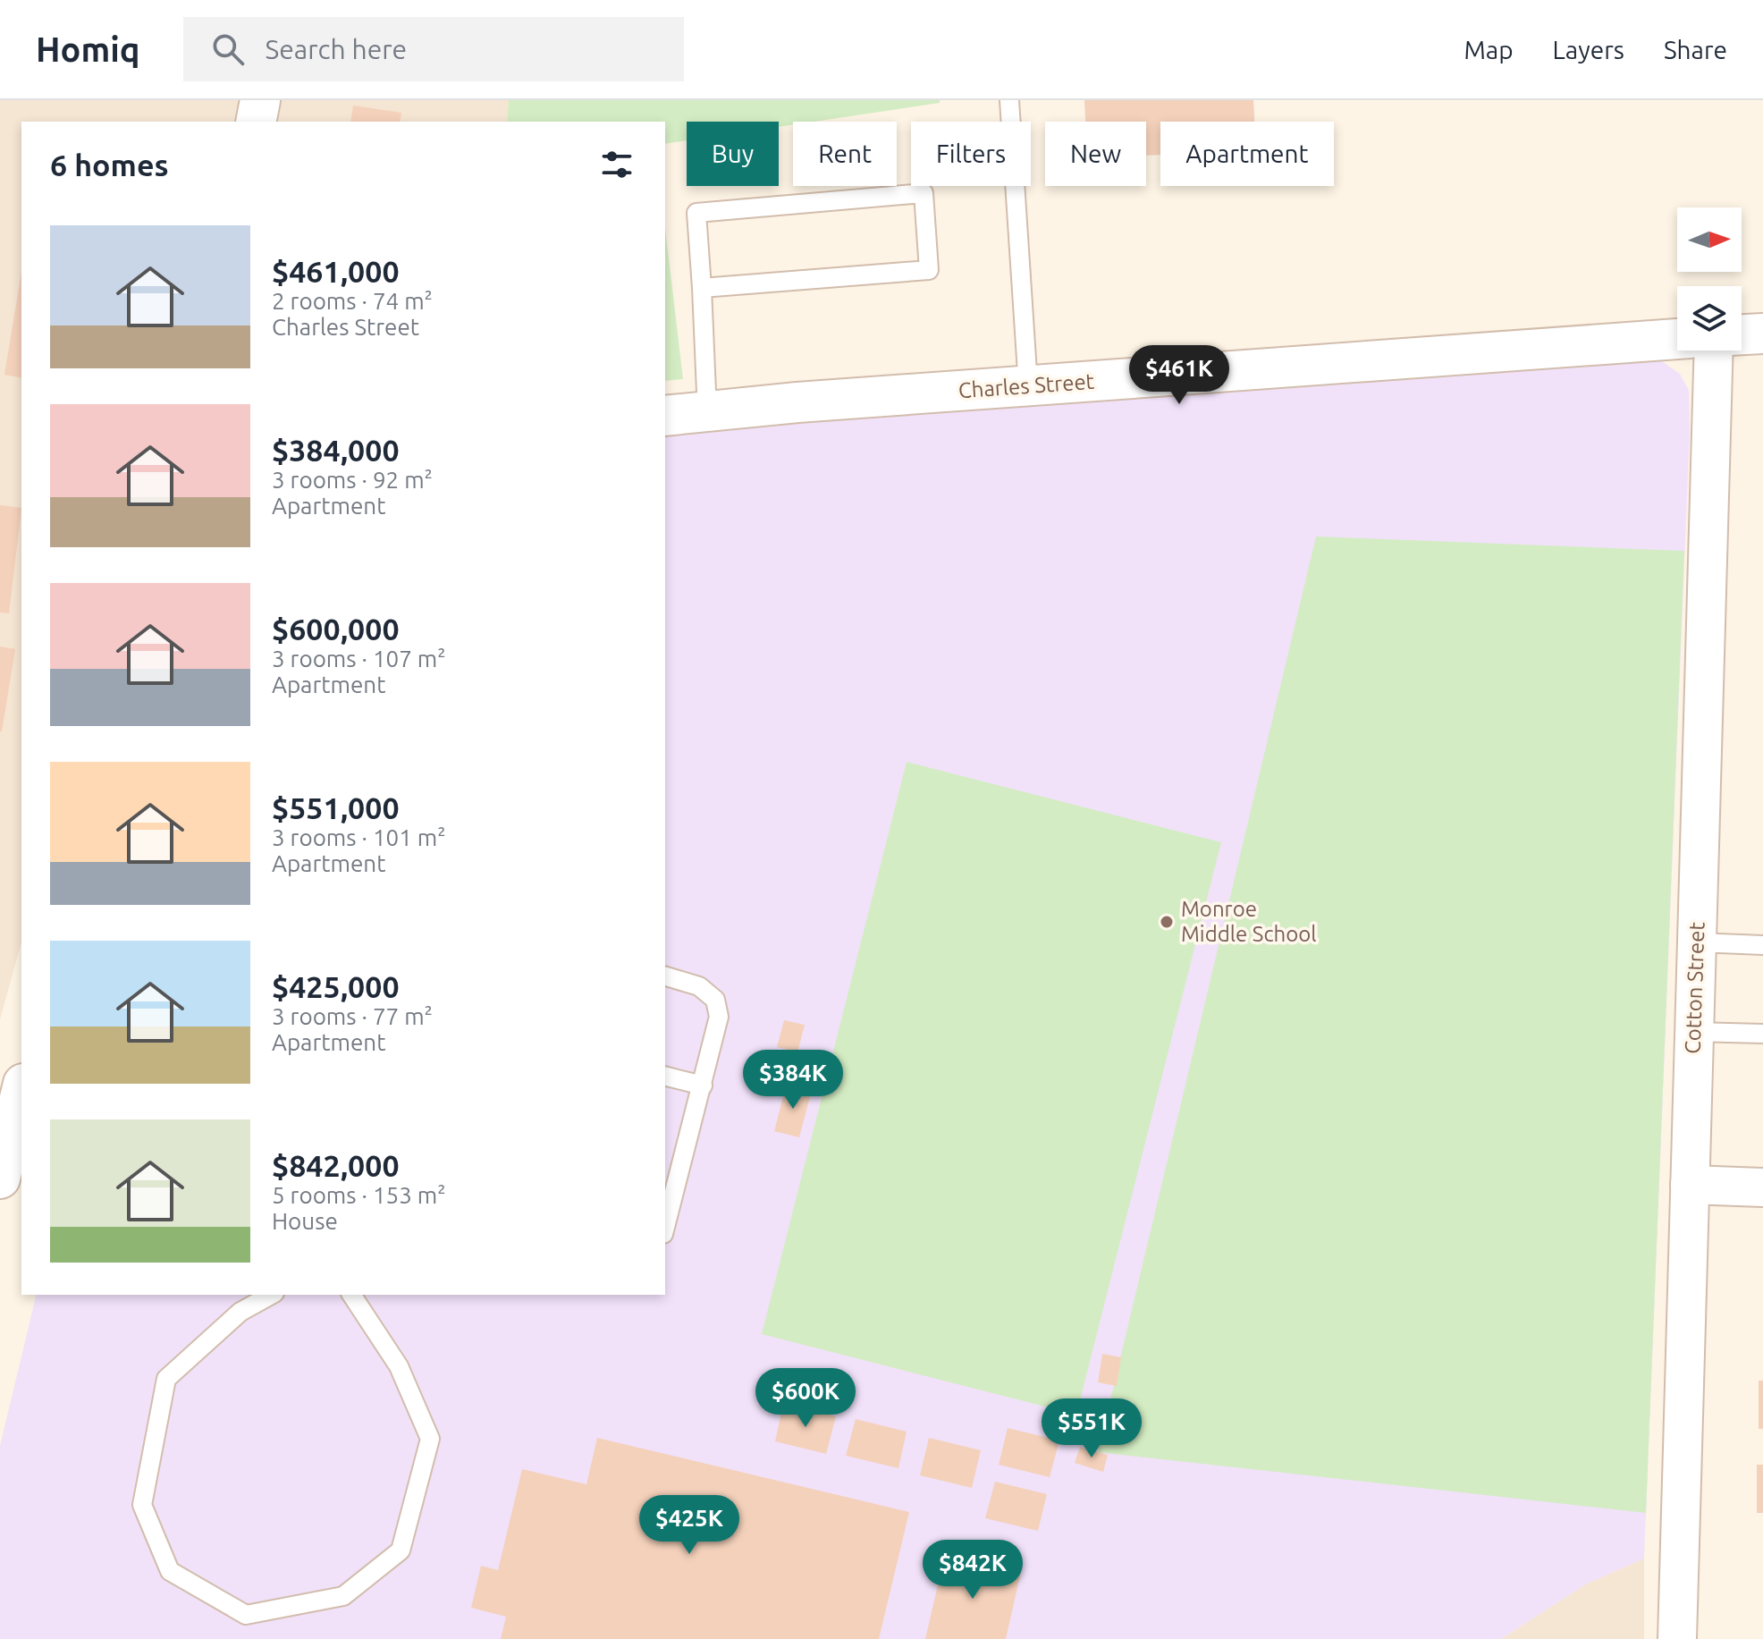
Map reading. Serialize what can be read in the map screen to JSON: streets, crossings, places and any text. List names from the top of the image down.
{
  "streets": {
    "street": ["Charles Street", "Cotton Street"]
  },
  "places": ["Monroe Middle School"],
  "north": "right",
  "page": {
    "header": "Homiq",
    "search": "Search here",
    "nav": ["Map", "Layers", "Share"],
    "chip": [
      "Buy",
      "Rent",
      "Filters",
      "New",
      "Apartment"
    ],
    "heading": "6 homes",
    "list": [
      {
        "name": "$461,000",
        "note": "2 rooms · 74 m² · Charles Street"
      },
      {
        "name": "$384,000",
        "note": "3 rooms · 92 m² · Apartment"
      },
      {
        "name": "$600,000",
        "note": "3 rooms · 107 m² · Apartment"
      },
      {
        "name": "$551,000",
        "note": "3 rooms · 101 m² · Apartment"
      },
      {
        "name": "$425,000",
        "note": "3 rooms · 77 m² · Apartment"
      },
      {
        "name": "$842,000",
        "note": "5 rooms · 153 m² · House"
      }
    ],
    "price": [
      "$461K",
      "$384K",
      "$600K",
      "$551K",
      "$425K",
      "$842K"
    ]
  }
}
